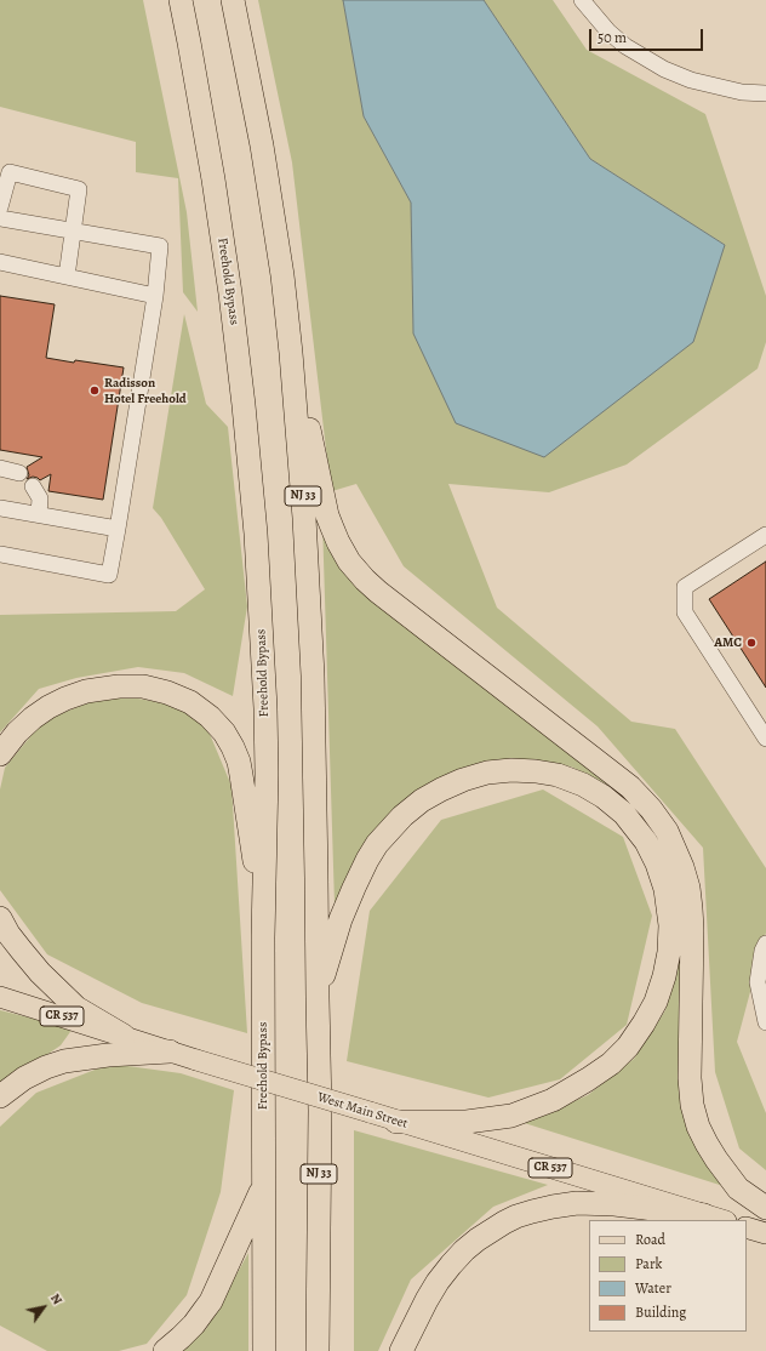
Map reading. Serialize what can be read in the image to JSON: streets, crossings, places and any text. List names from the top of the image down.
{
  "streets": {
    "highway": ["Freehold Bypass", "NJ 33"],
    "main road": ["CR 537", "West Main Street"]
  },
  "places": ["Radisson Hotel Freehold", "AMC"],
  "legend": [
    "Road",
    "Park",
    "Water",
    "Building"
  ],
  "scale_bar": "50 m",
  "north": "top right"
}
